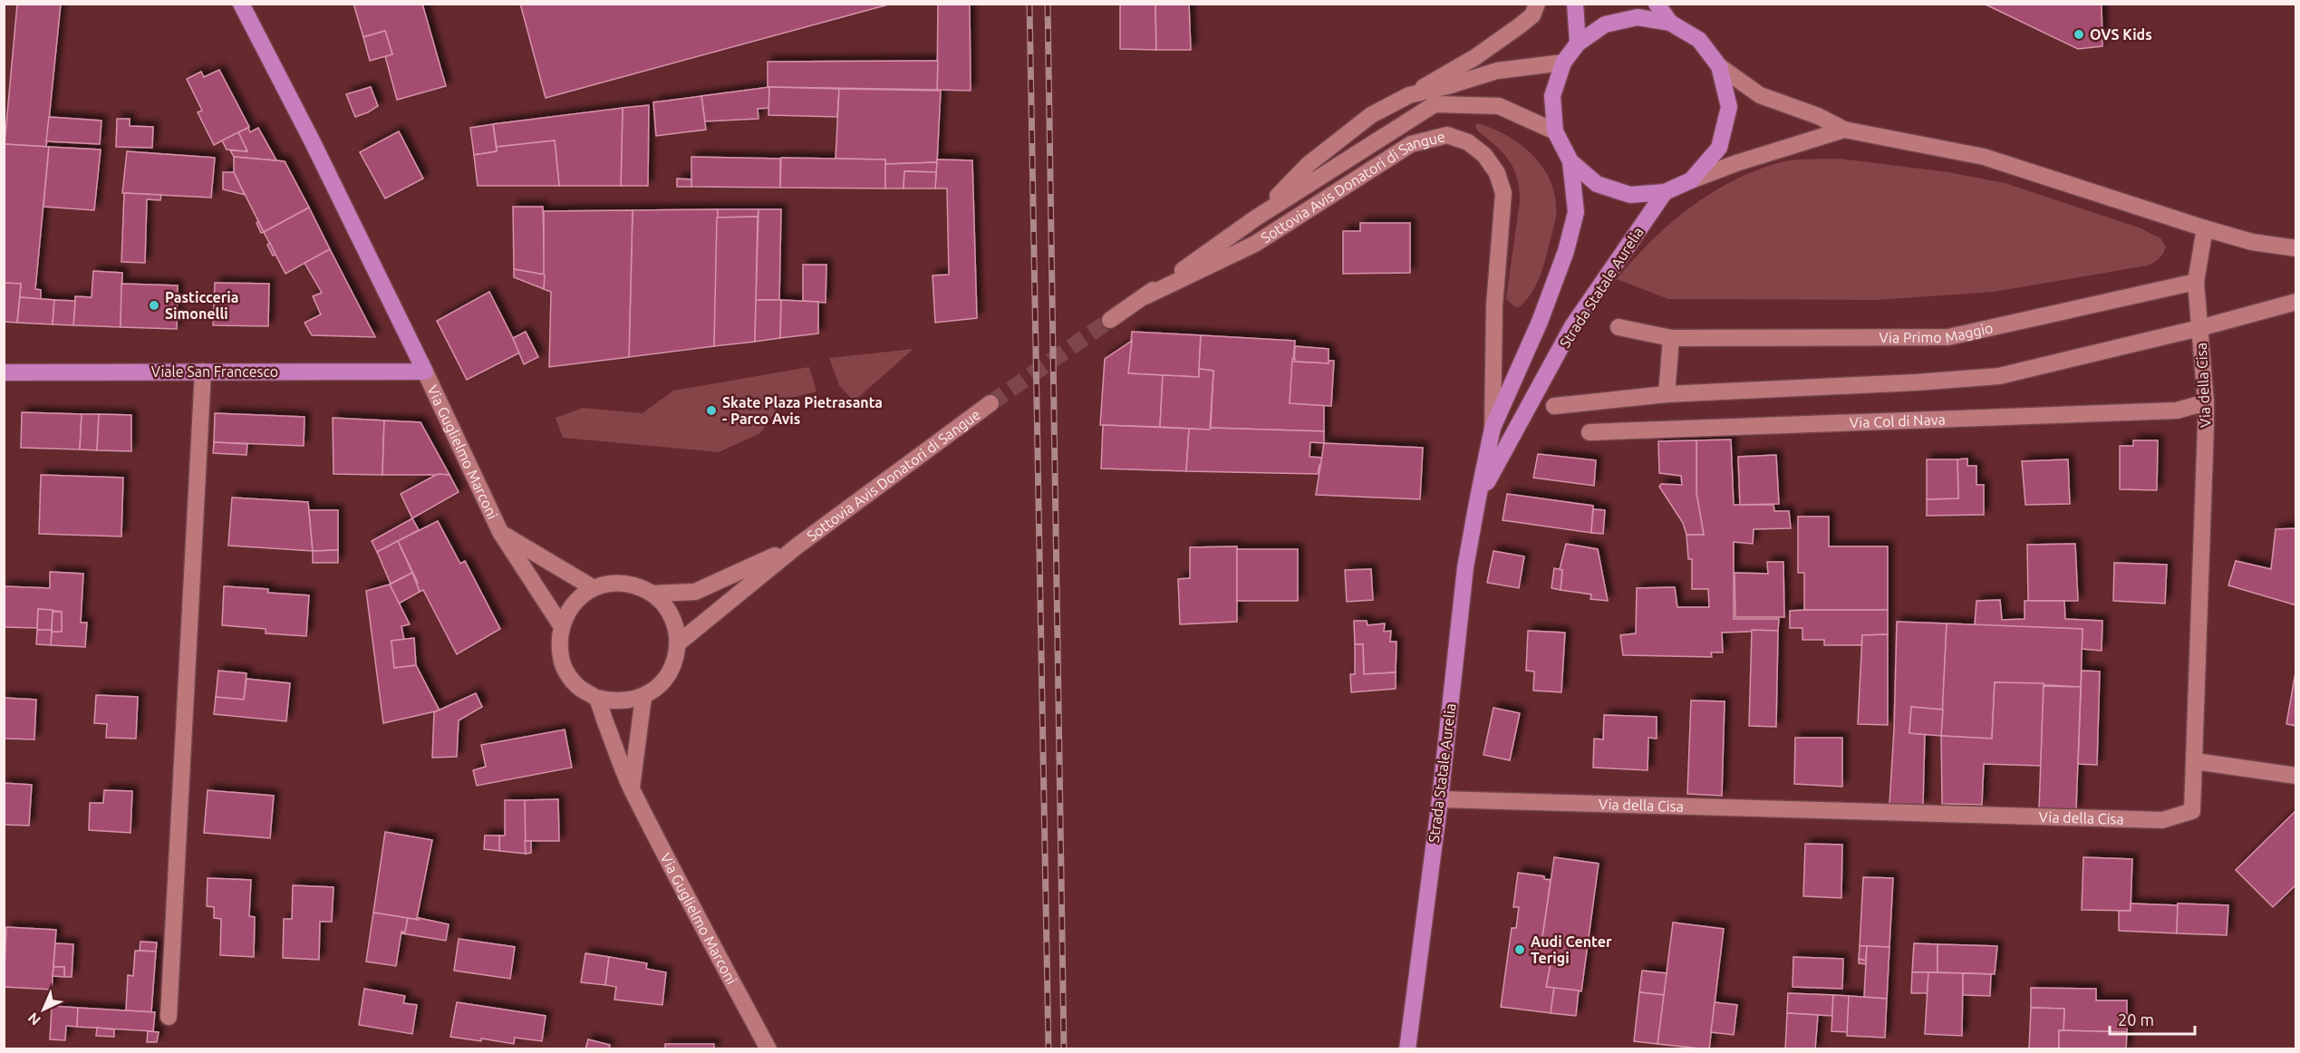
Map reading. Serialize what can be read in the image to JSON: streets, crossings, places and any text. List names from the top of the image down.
{
  "streets": {
    "main road": ["Strada Statale Aurelia", "Viale San Francesco"],
    "street": [
      "Sottovia Avis Donatori di Sangue",
      "Via Primo Maggio",
      "Via della Cisa",
      "Via Col di Nava",
      "Via Guglielmo Marconi"
    ]
  },
  "crossings": [
    ["Sottovia Avis Donatori di Sangue", "Strada Statale Aurelia"],
    ["Sottovia Avis Donatori di Sangue", "Via Guglielmo Marconi"],
    ["Strada Statale Aurelia", "Via della Cisa"],
    ["Via Primo Maggio", "Via della Cisa"],
    ["Viale San Francesco", "Via Guglielmo Marconi"],
    ["Via della Cisa", "Via Col di Nava"]
  ],
  "places": [
    "OVS Kids",
    "Pasticceria Simonelli",
    "Skate Plaza Pietrasanta - Parco Avis",
    "Audi Center Terigi"
  ],
  "scale_bar": "20 m",
  "north": "bottom left"
}
